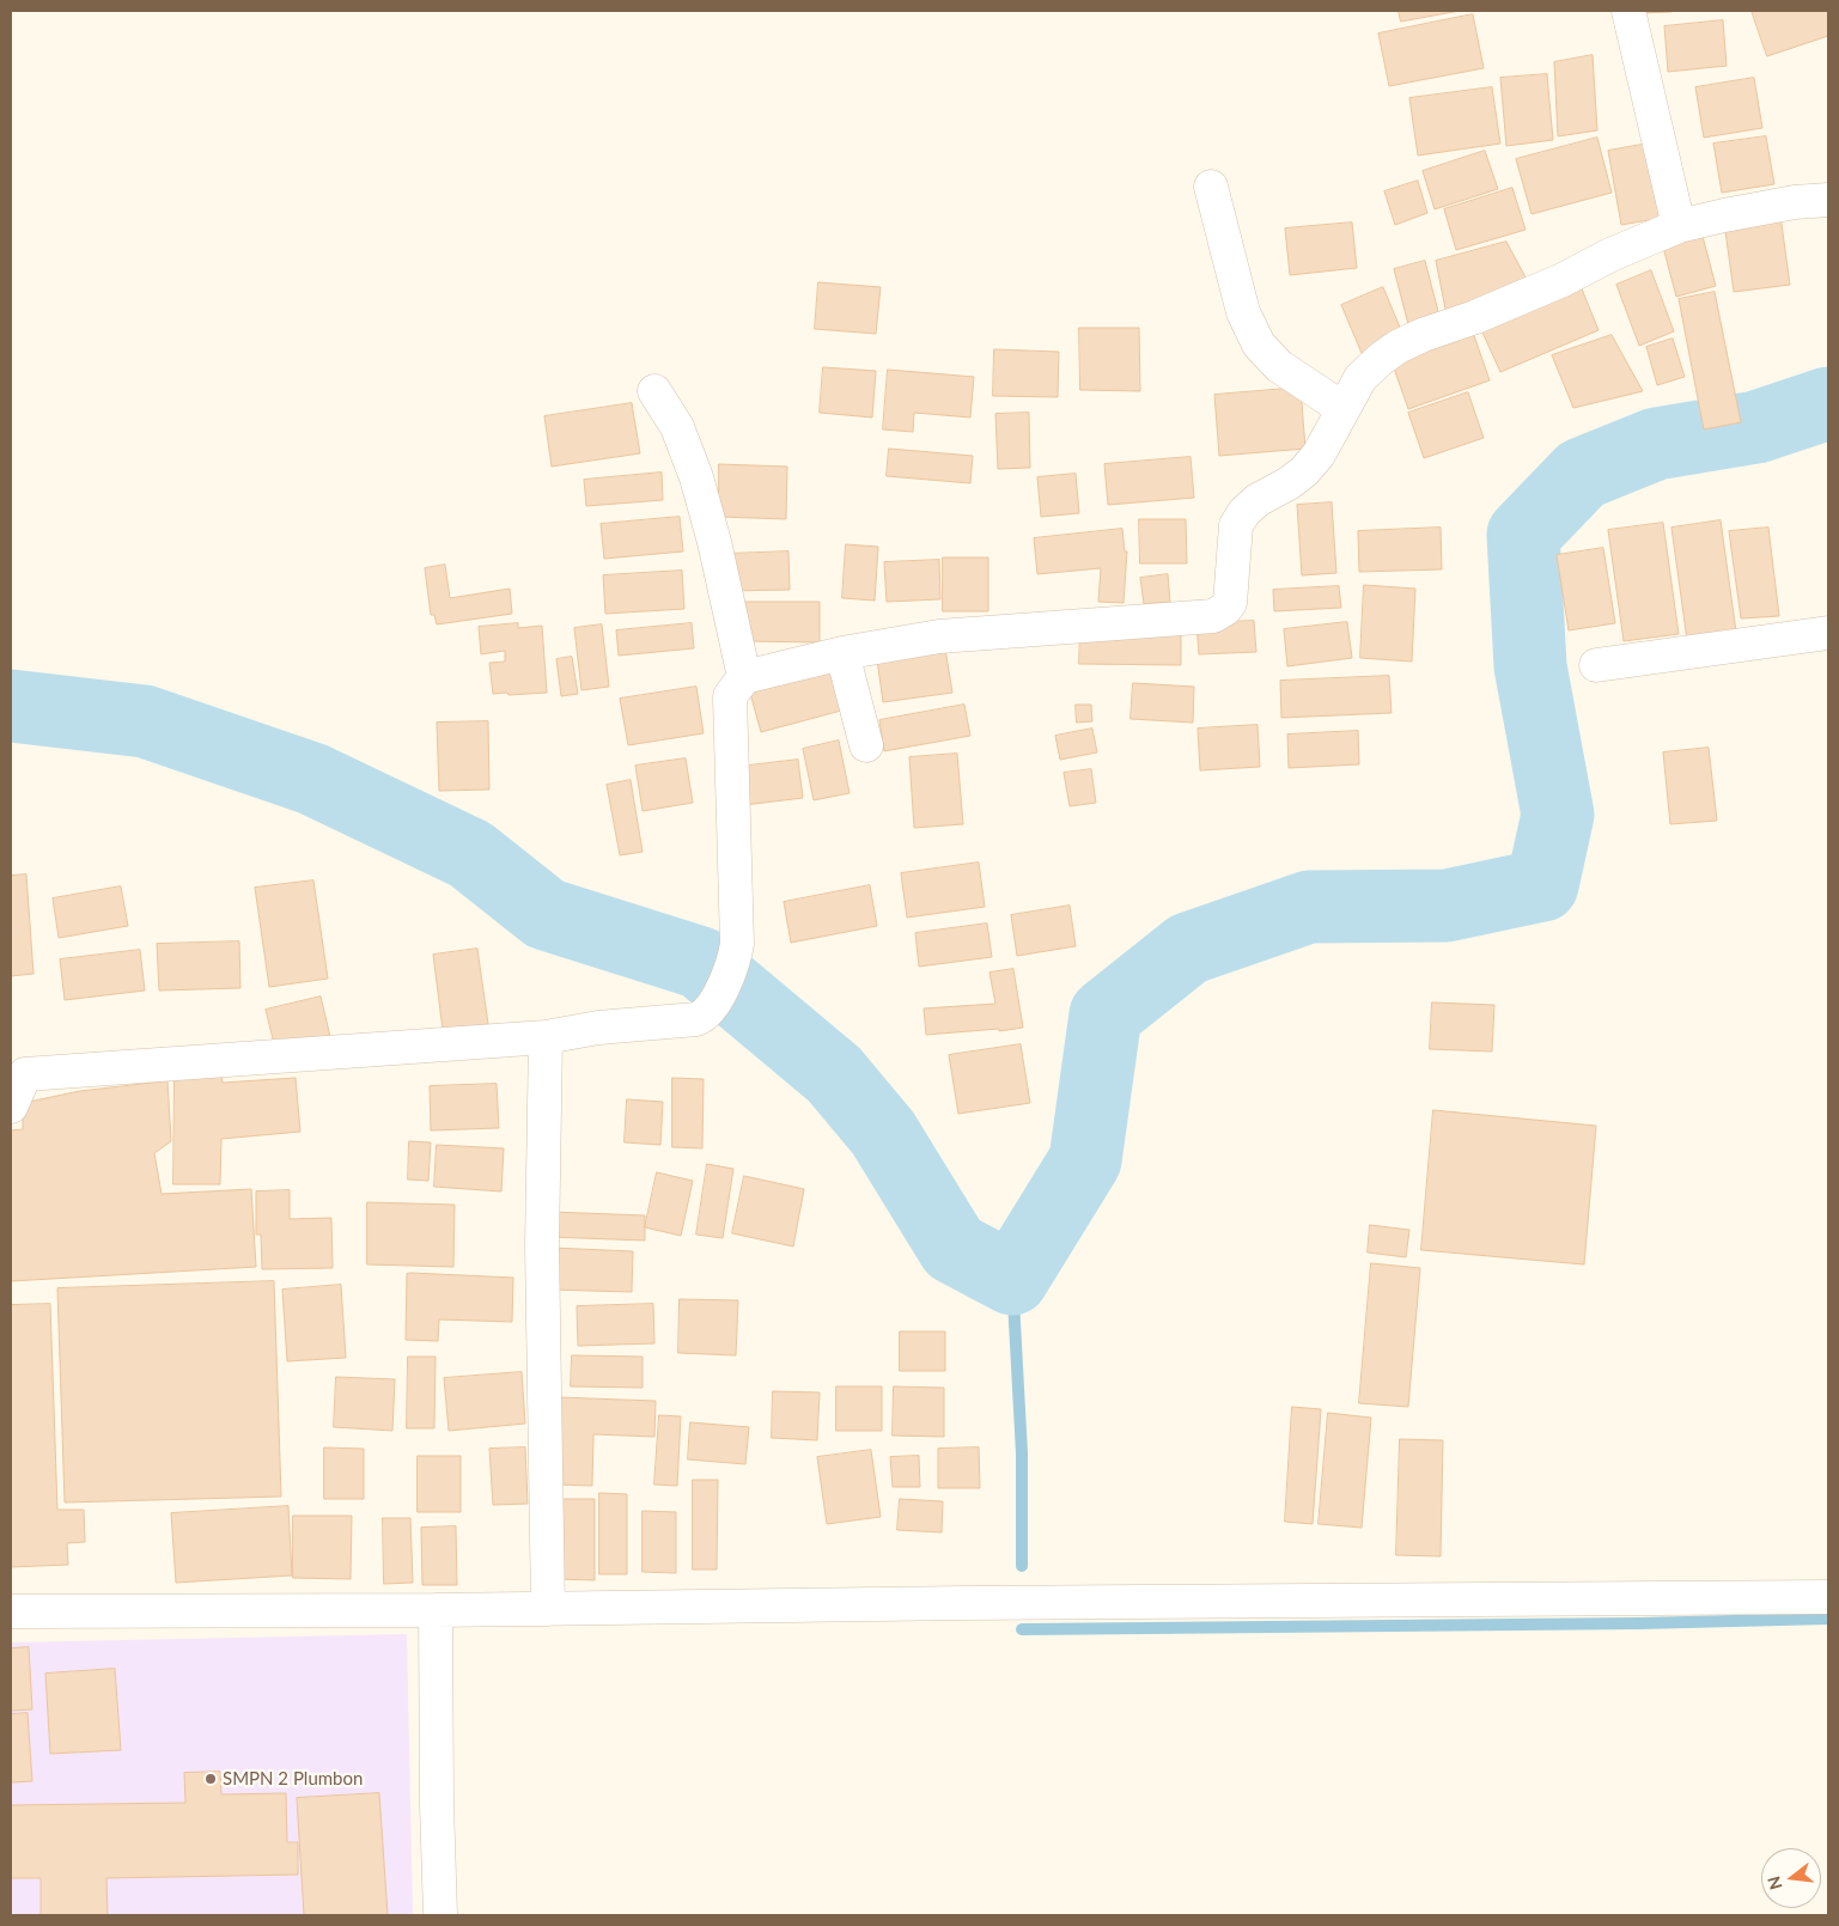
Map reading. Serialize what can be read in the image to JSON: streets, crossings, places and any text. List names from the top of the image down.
{
  "places": ["SMPN 2 Plumbon"],
  "north": "left"
}
